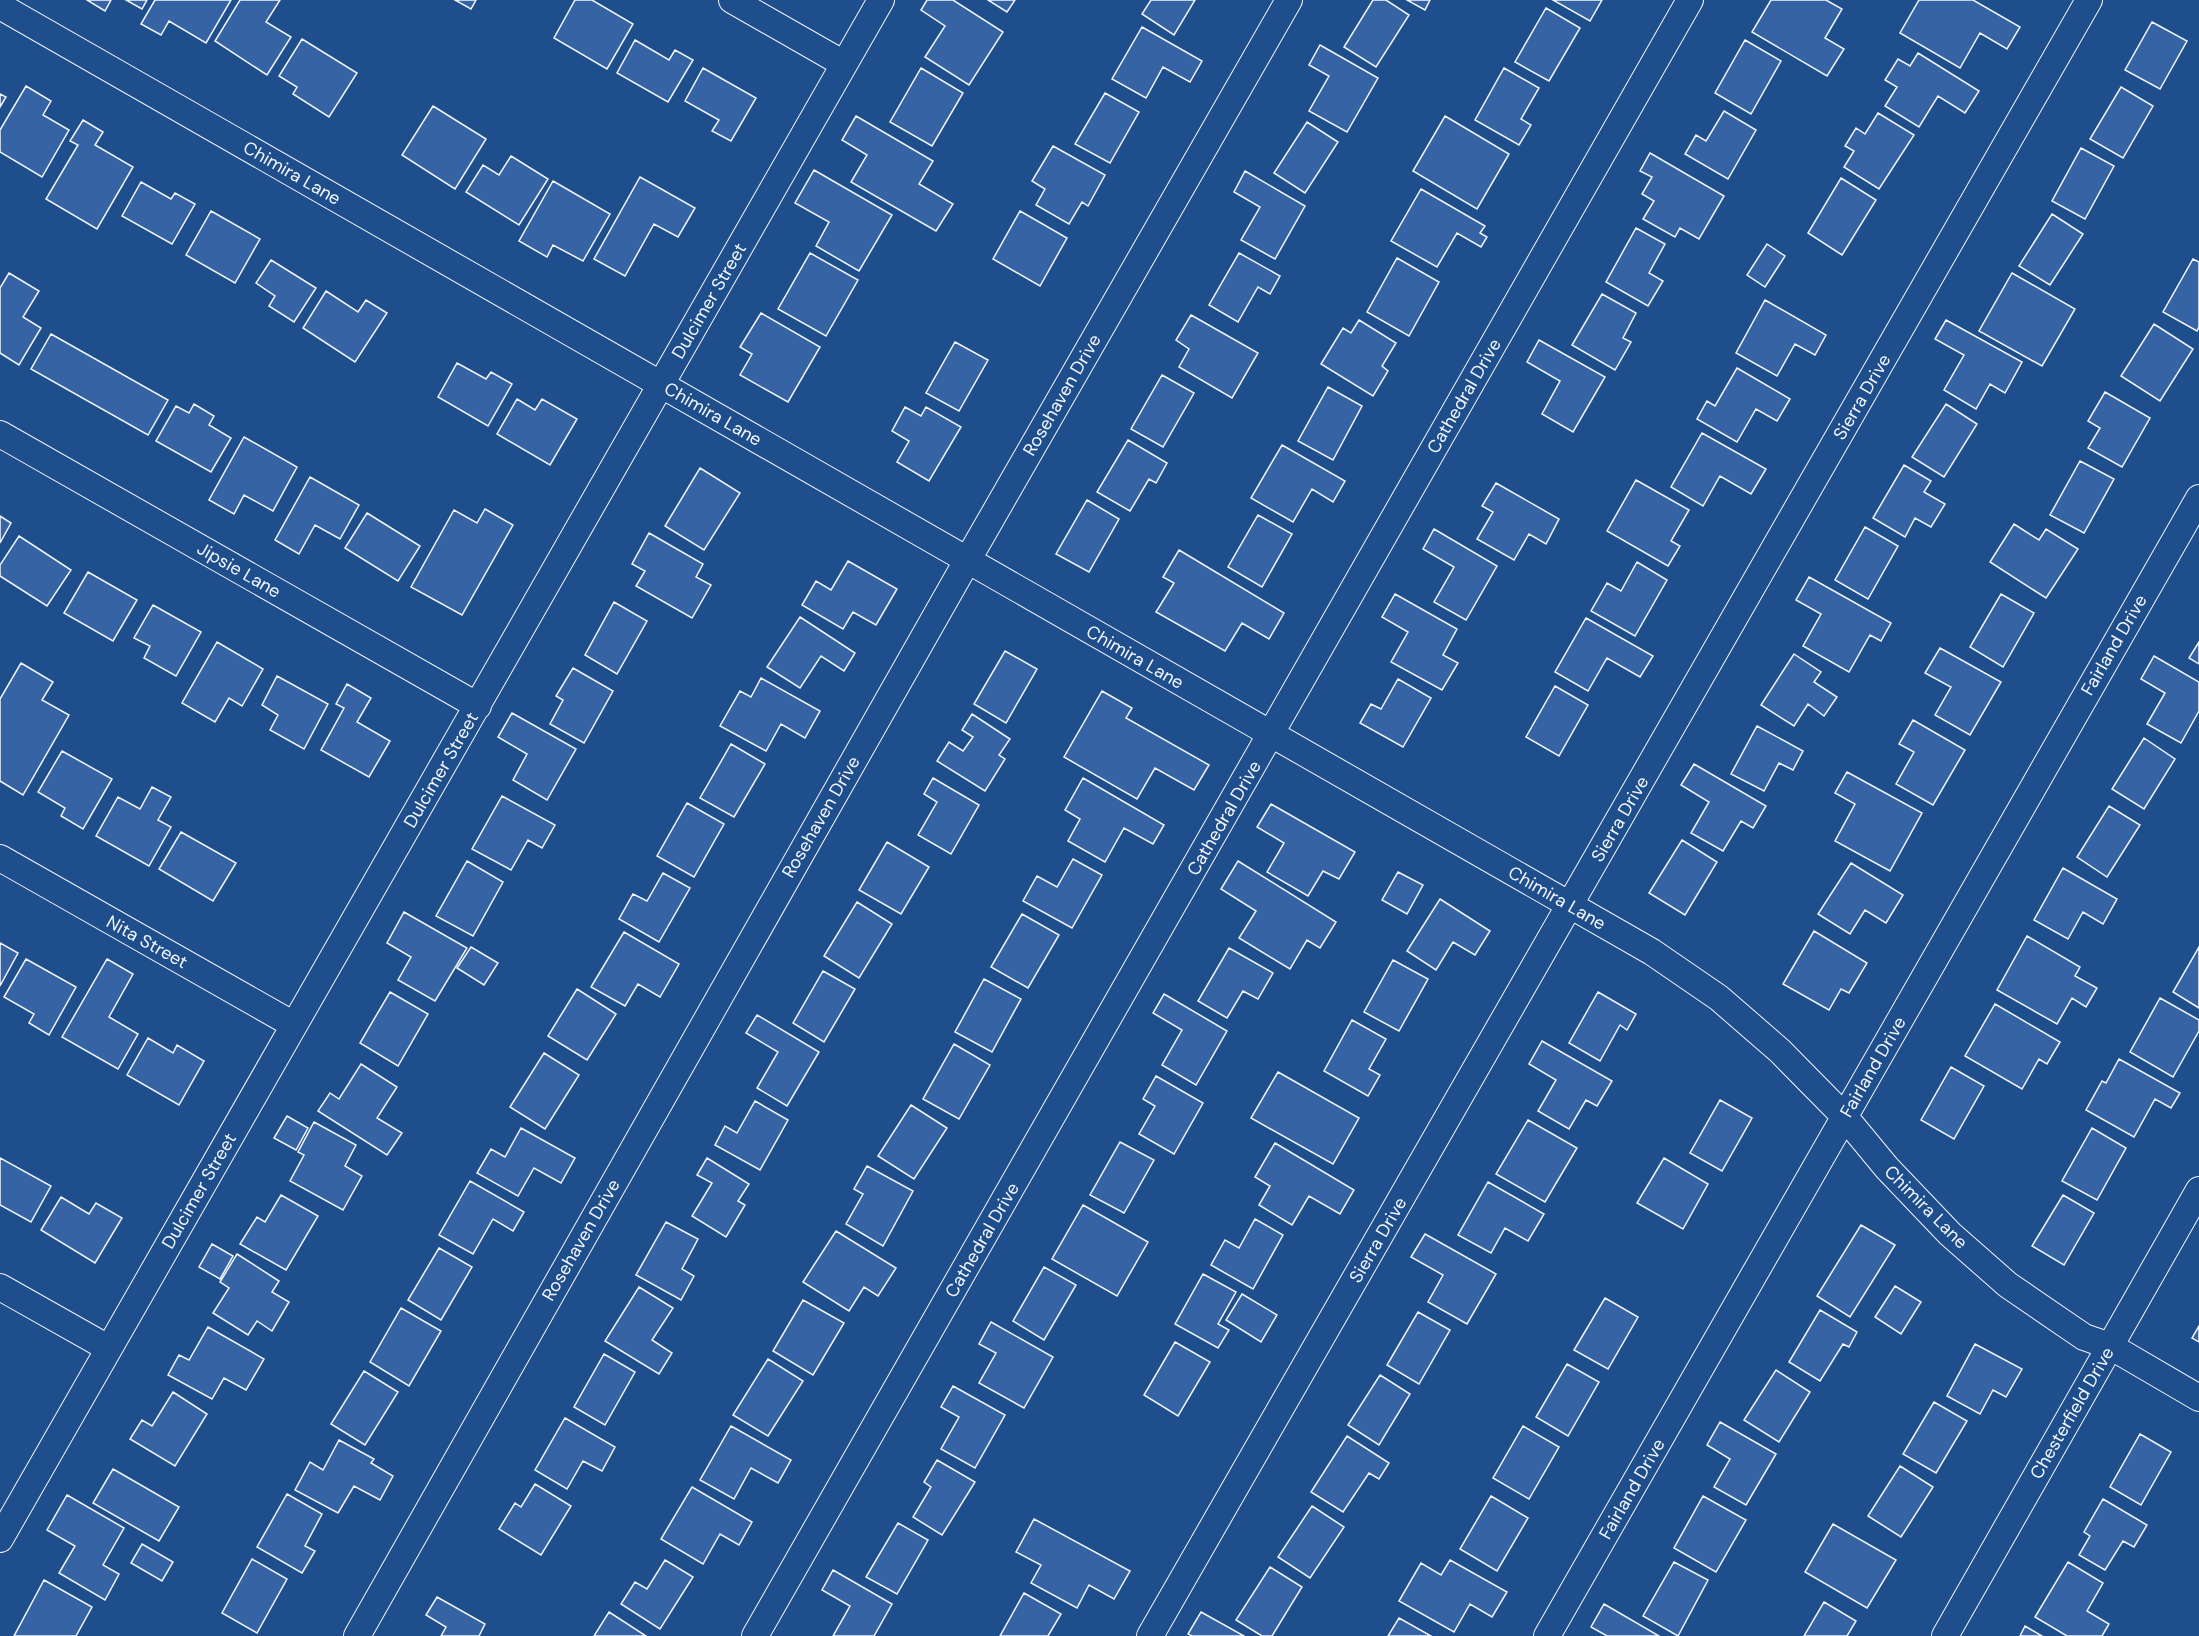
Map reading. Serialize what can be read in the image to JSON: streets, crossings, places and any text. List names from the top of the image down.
{
  "streets": {
    "street": [
      "Chimira Lane",
      "Dulcimer Street",
      "Rosehaven Drive",
      "Cathedral Drive",
      "Sierra Drive",
      "Jipsie Lane",
      "Fairland Drive",
      "Nita Street",
      "Chesterfield Drive"
    ]
  },
  "crossings": [
    ["Chimira Lane", "Dulcimer Street"],
    ["Chimira Lane", "Rosehaven Drive"],
    ["Chimira Lane", "Cathedral Drive"],
    ["Chimira Lane", "Sierra Drive"],
    ["Chimira Lane", "Fairland Drive"],
    ["Chimira Lane", "Chesterfield Drive"],
    ["Dulcimer Street", "Jipsie Lane"],
    ["Dulcimer Street", "Nita Street"]
  ]
}
